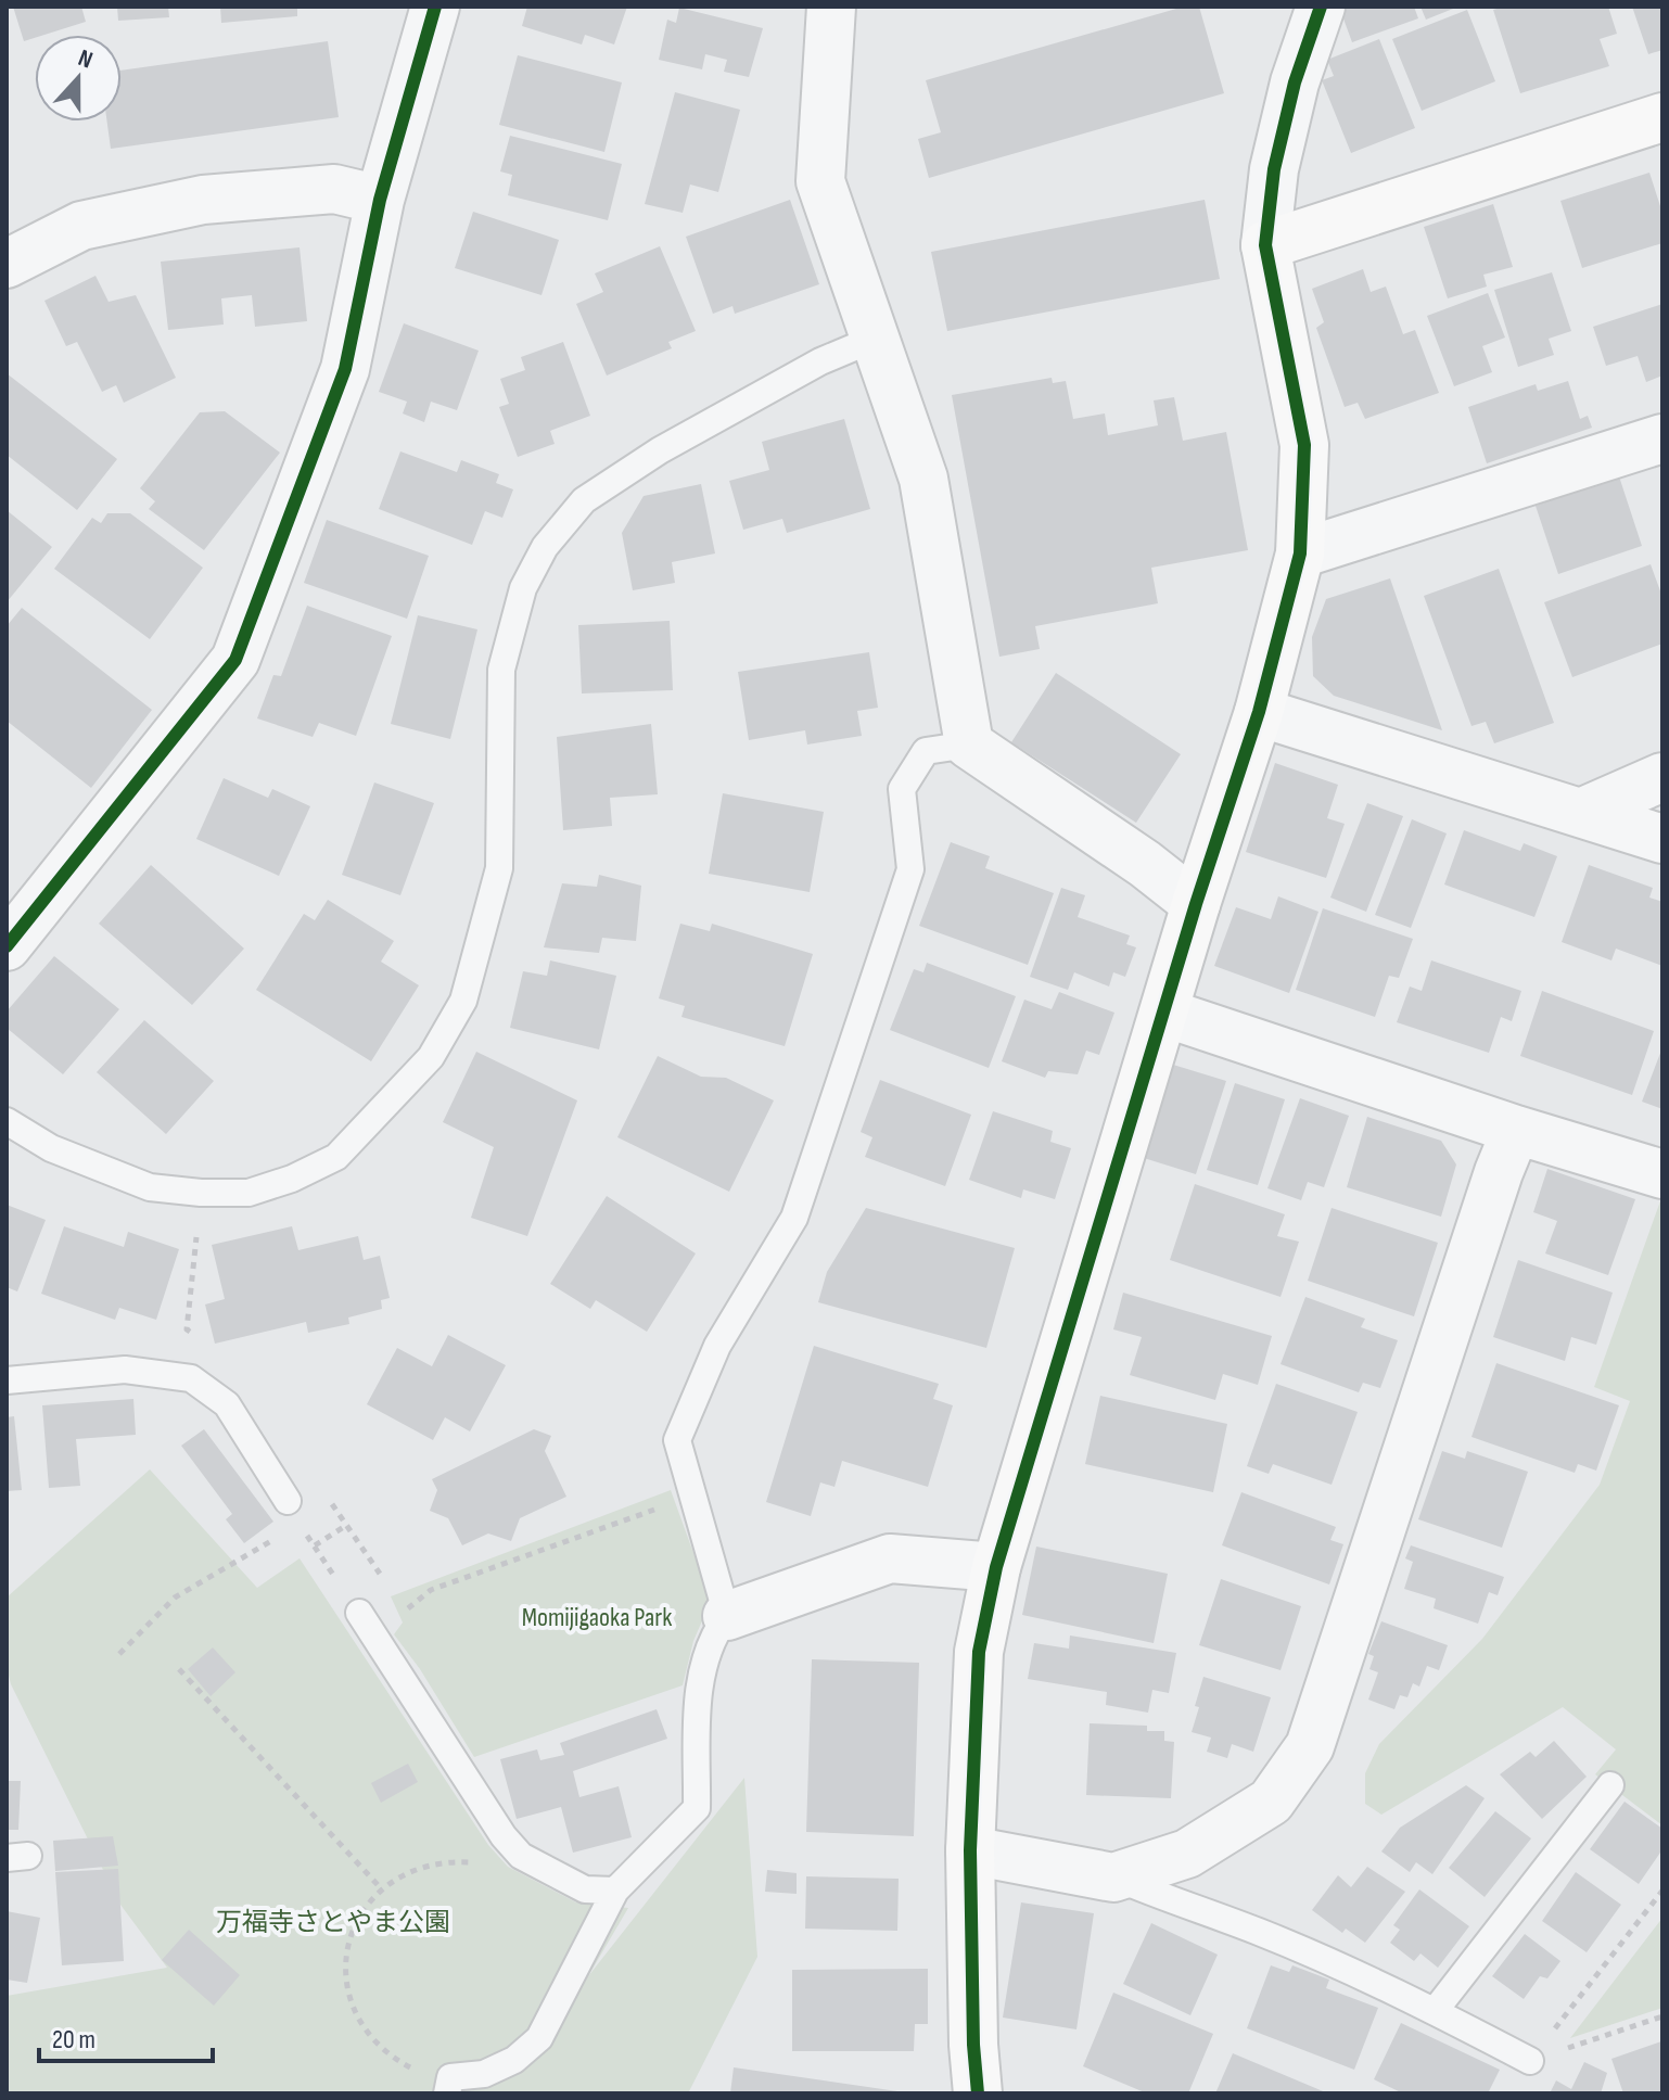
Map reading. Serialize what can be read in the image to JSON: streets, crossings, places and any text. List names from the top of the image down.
{
  "parks": ["Momijigaoka Park", "万福寺さとやま公園"],
  "scale_bar": "20 m",
  "north": "top"
}
